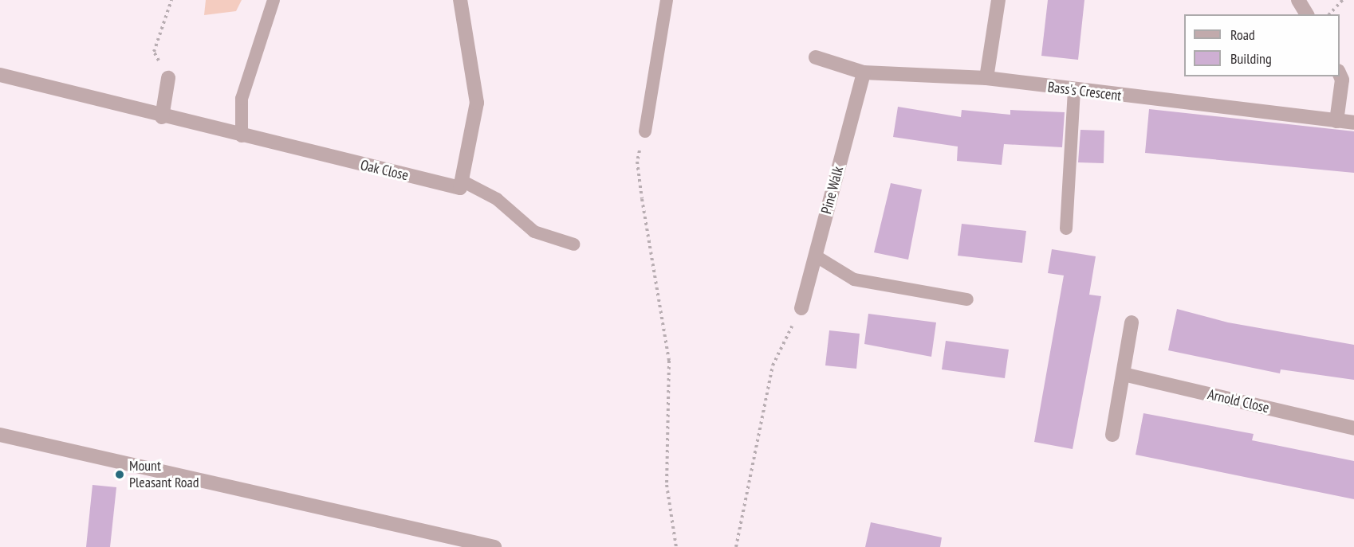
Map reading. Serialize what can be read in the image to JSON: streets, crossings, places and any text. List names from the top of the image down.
{
  "streets": {
    "street": [
      "Bass's Crescent",
      "Oak Close",
      "Pine Walk",
      "Arnold Close"
    ]
  },
  "crossings": [
    ["Bass's Crescent", "Pine Walk"]
  ],
  "places": ["Mount Pleasant Road"],
  "legend": ["Road", "Building"]
}
